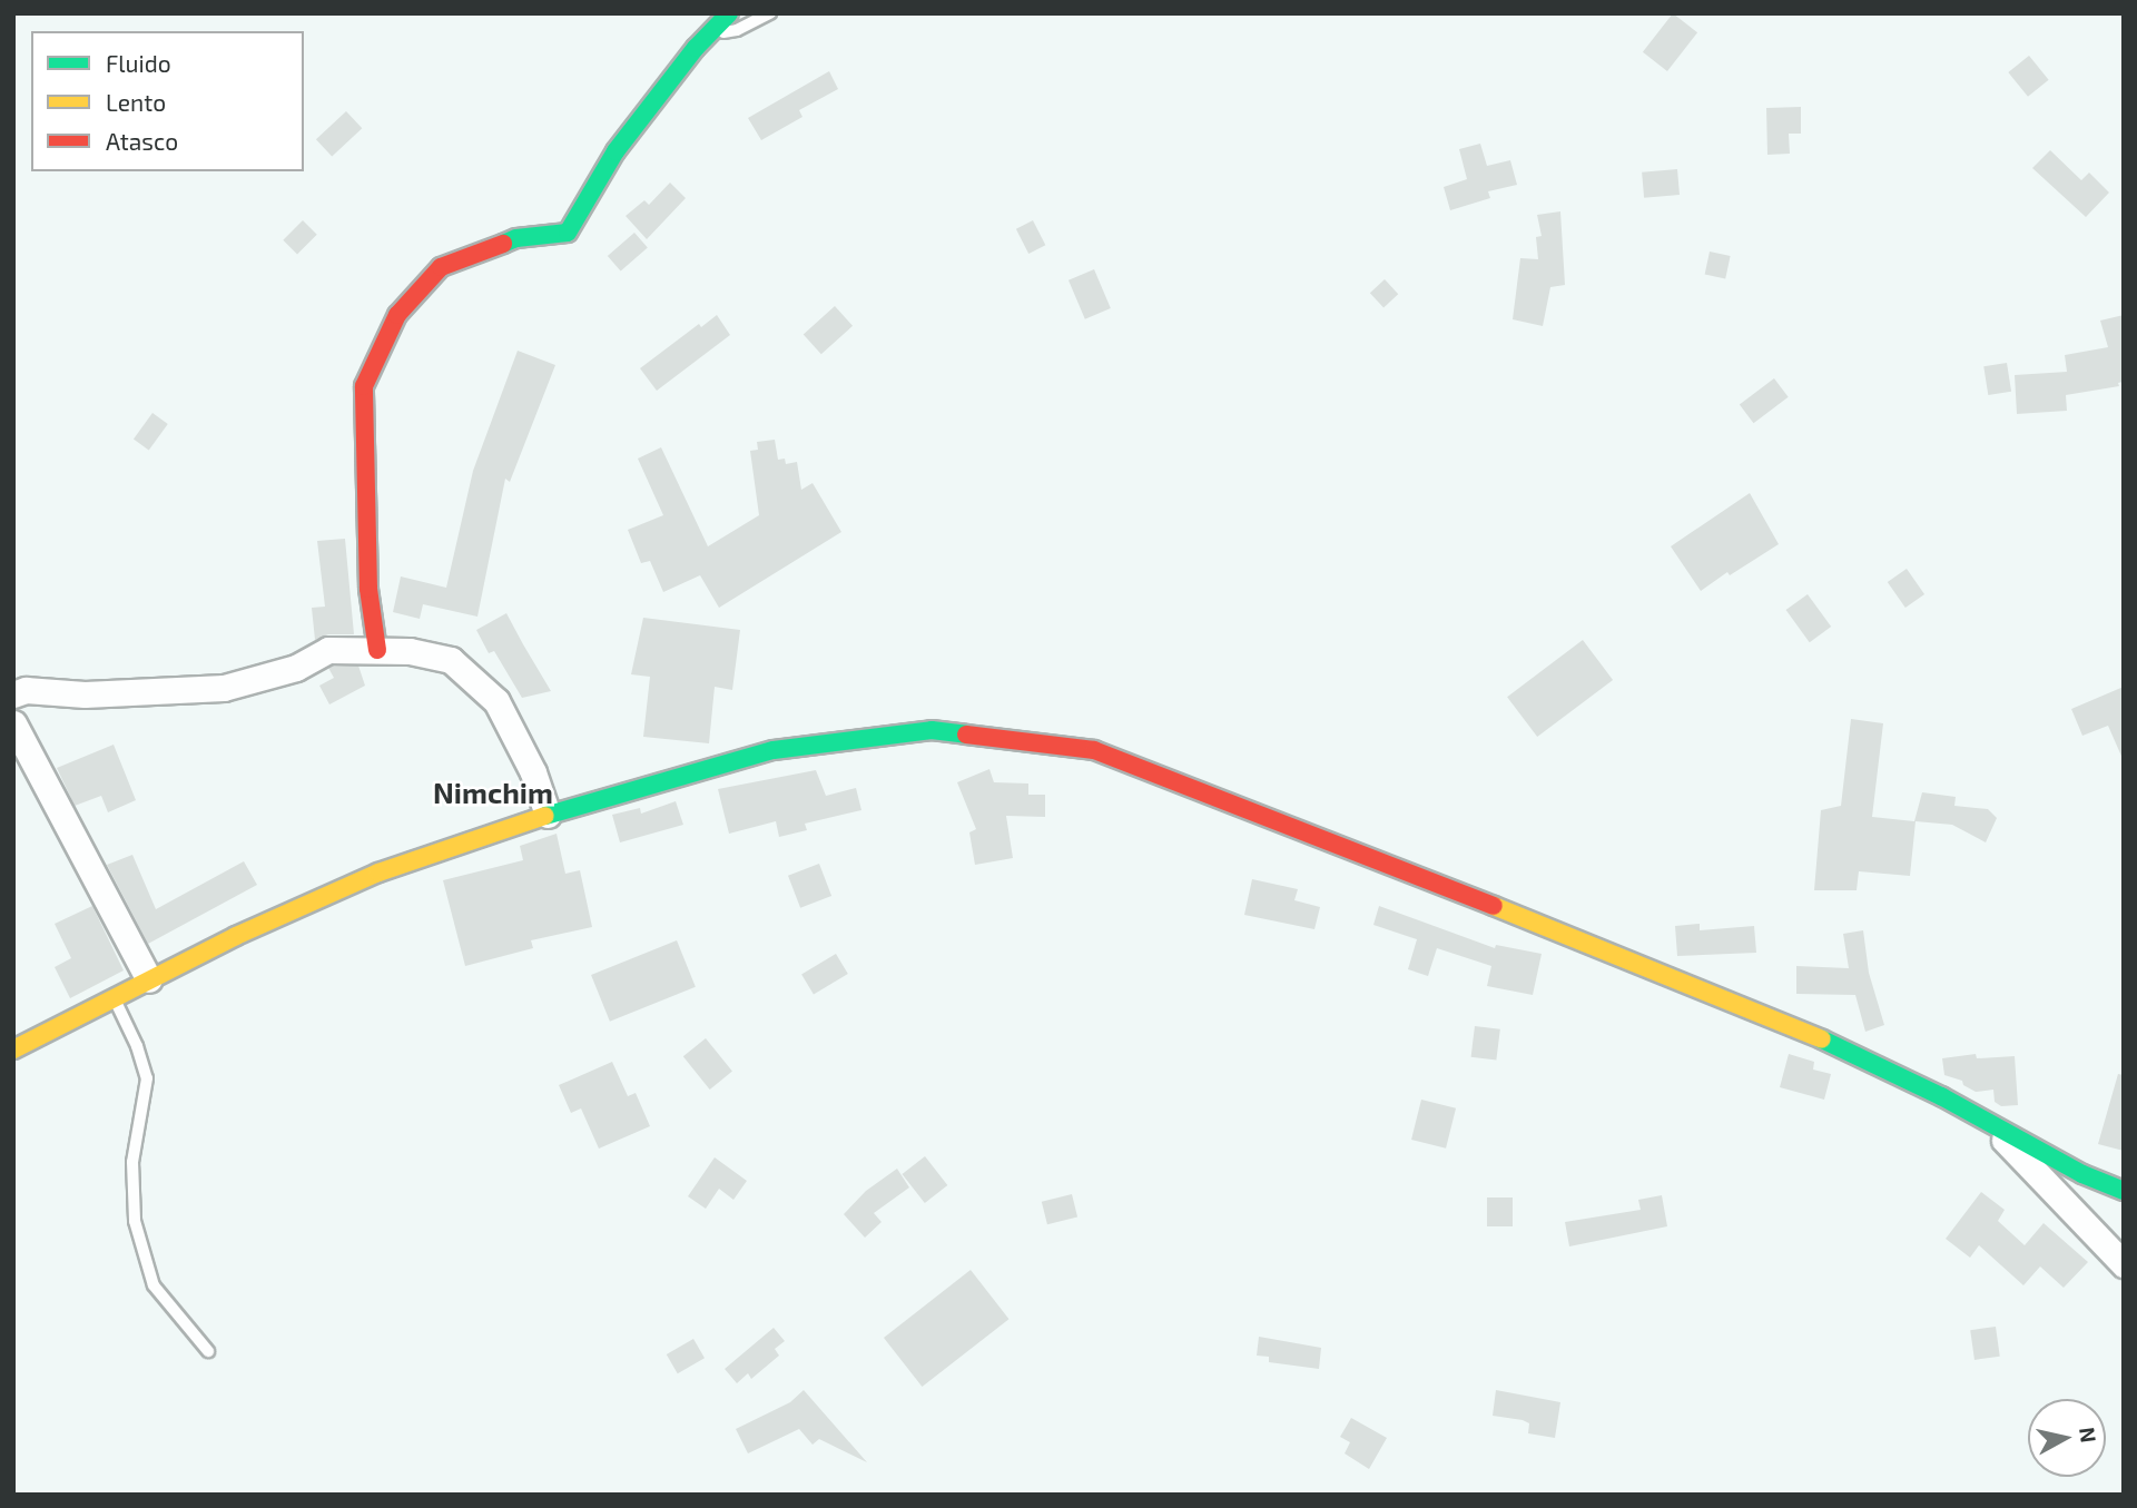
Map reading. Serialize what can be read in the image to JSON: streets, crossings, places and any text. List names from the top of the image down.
{
  "districts": ["Nimchim"],
  "legend": ["Fluido", "Lento", "Atasco"],
  "north": "right"
}
